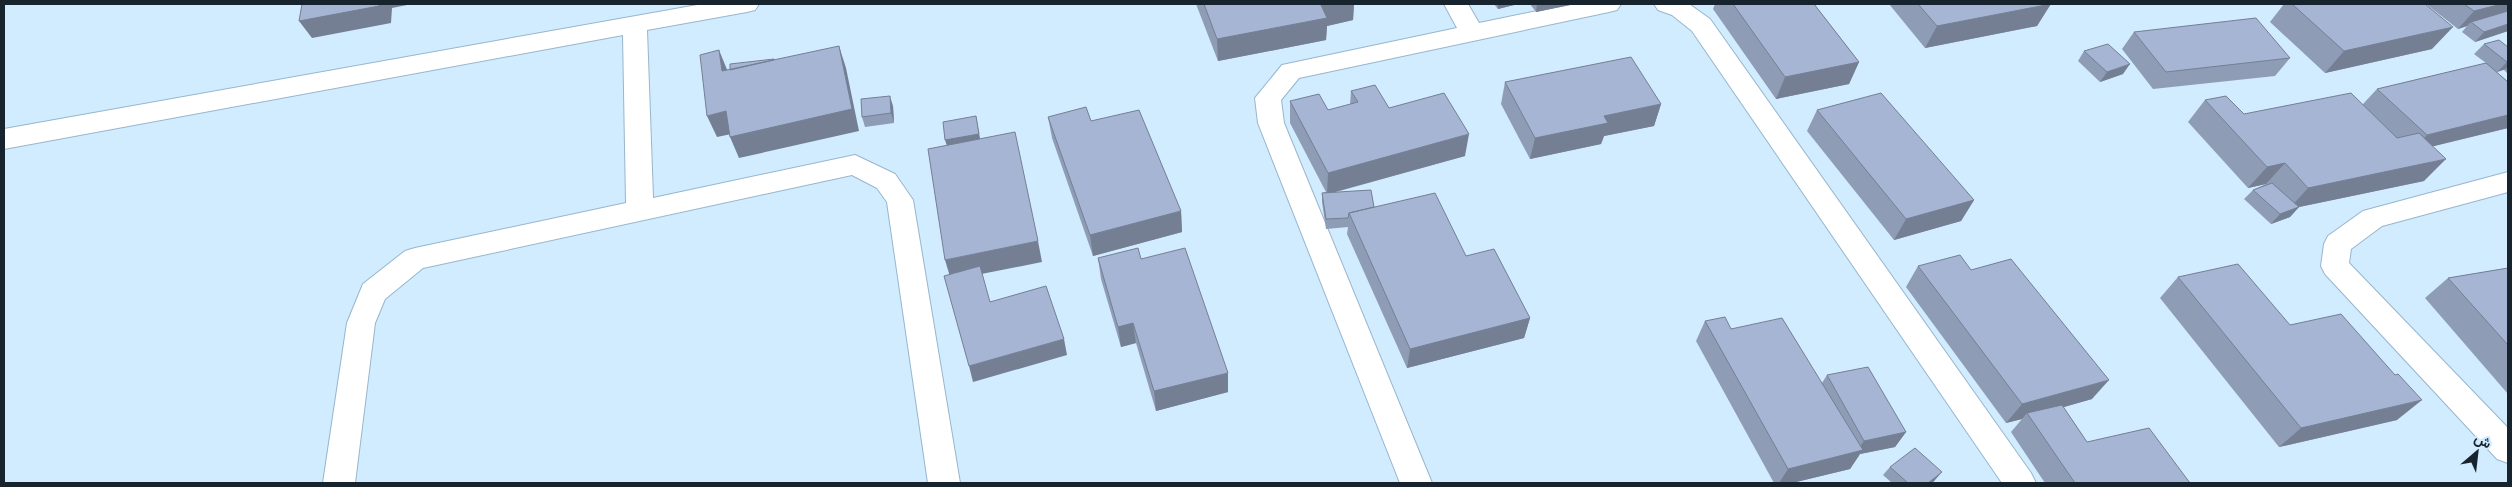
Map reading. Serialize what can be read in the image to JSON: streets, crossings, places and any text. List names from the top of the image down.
{
  "north": "top right"
}
